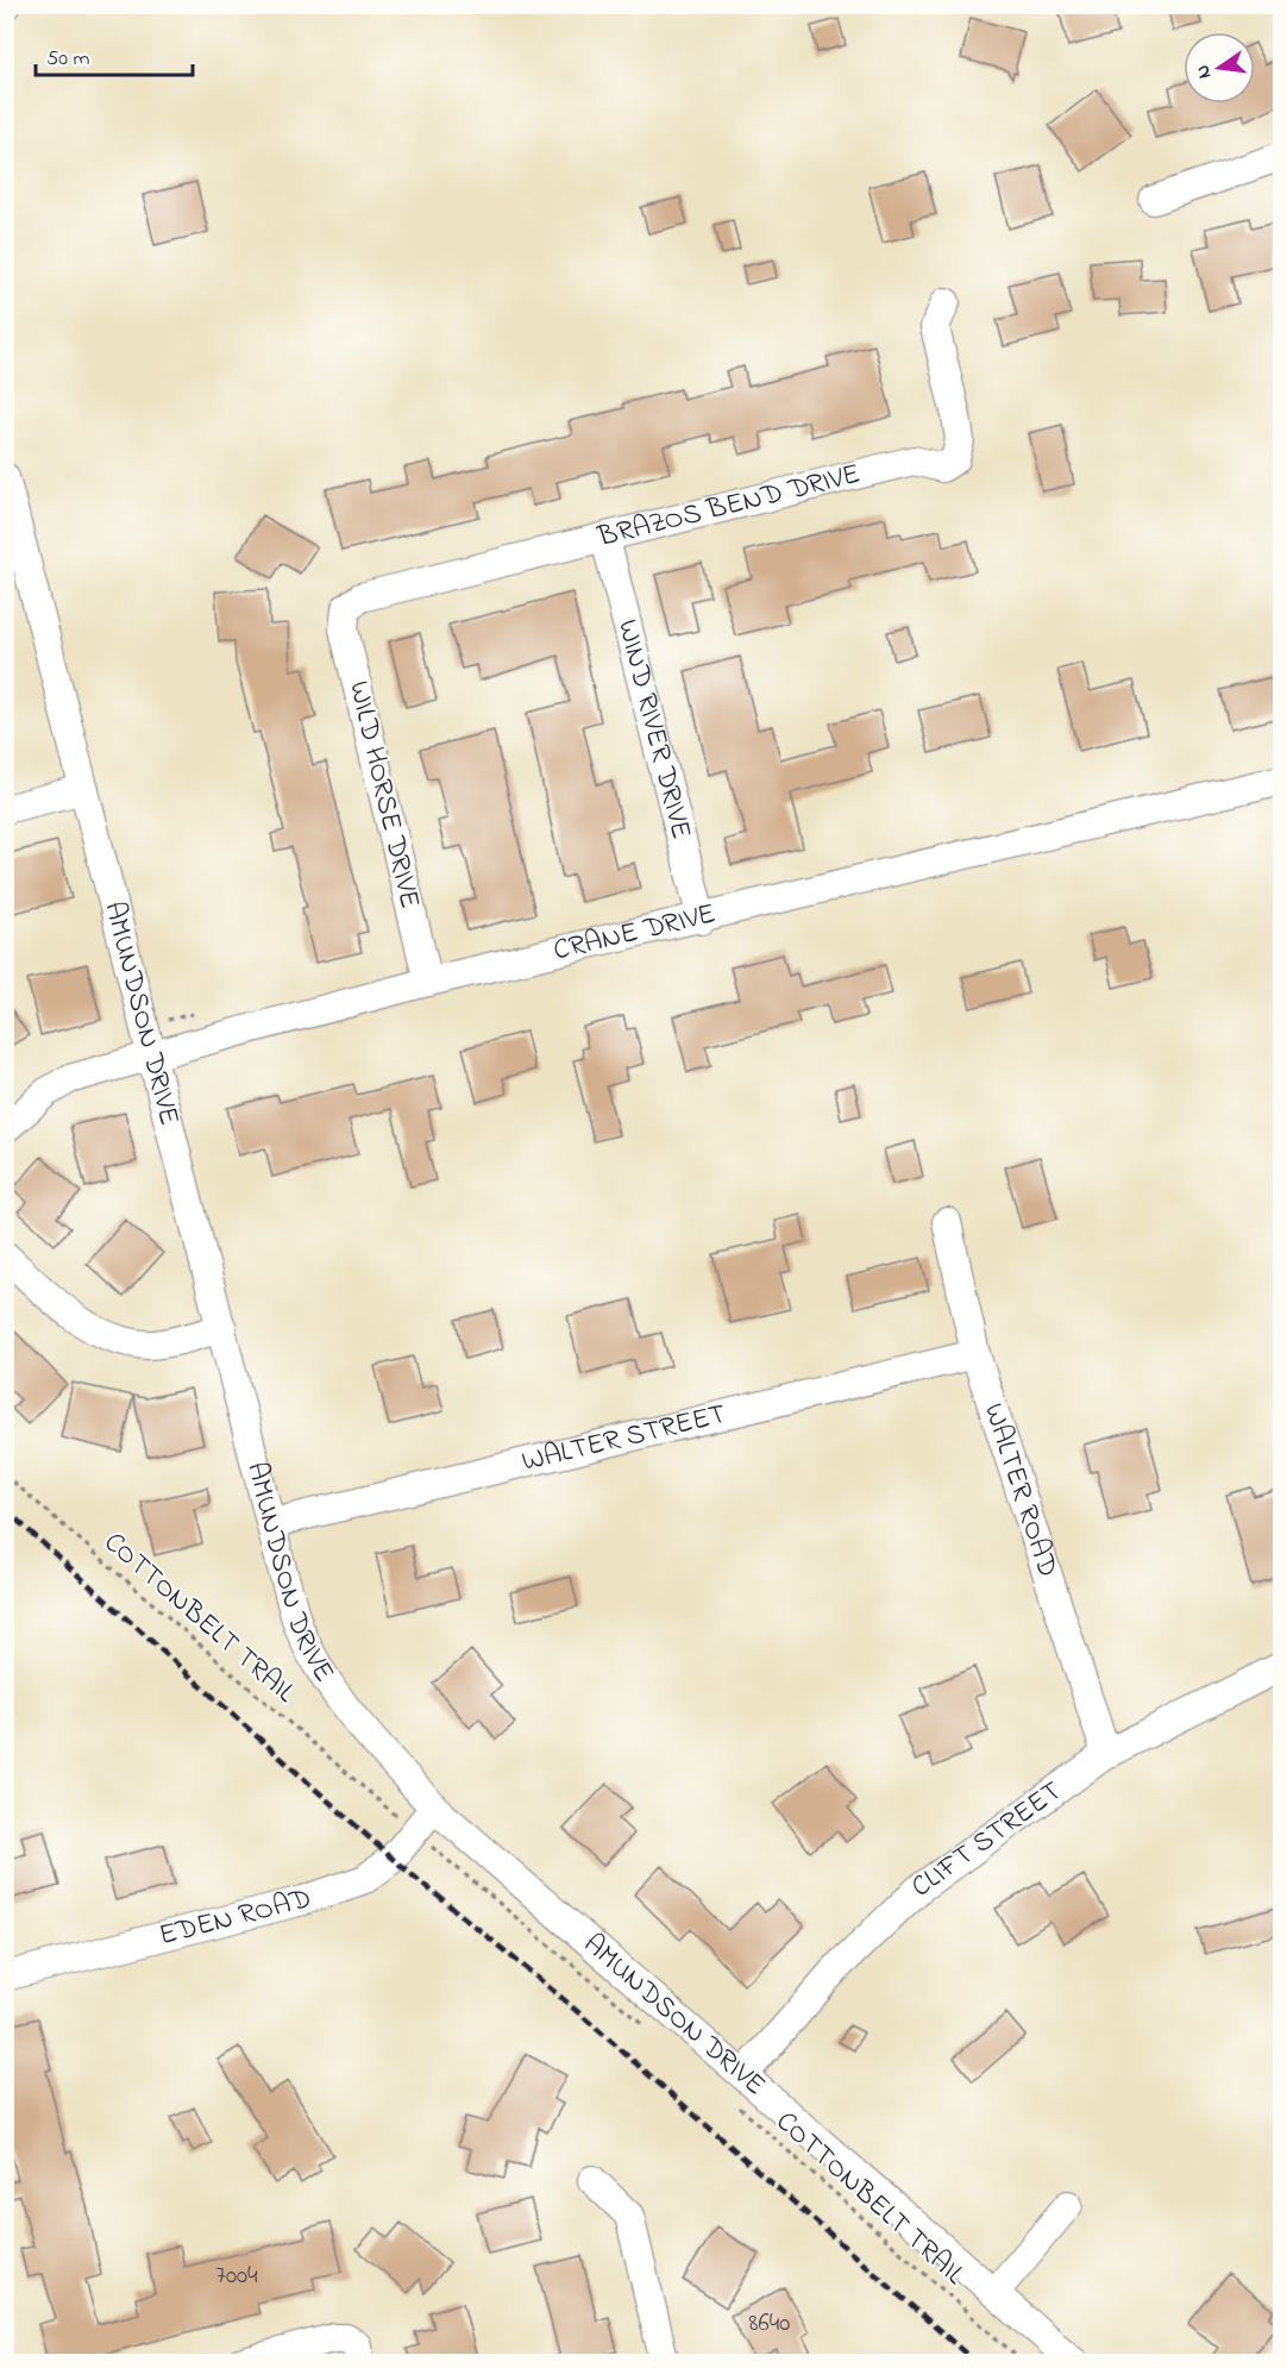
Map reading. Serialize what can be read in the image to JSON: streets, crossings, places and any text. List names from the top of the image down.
{
  "streets": {
    "street": [
      "BRAZOS BEND DRIVE",
      "WIND RIVER DRIVE",
      "WILD HORSE DRIVE",
      "CRANE DRIVE",
      "AMUNDSON DRIVE",
      "WALTER STREET",
      "WALTER ROAD",
      "CLIFT STREET",
      "EDEN ROAD"
    ],
    "path": ["COTTONBELT TRAIL"]
  },
  "crossings": [
    ["BRAZOS BEND DRIVE", "WIND RIVER DRIVE"],
    ["BRAZOS BEND DRIVE", "WILD HORSE DRIVE"],
    ["WIND RIVER DRIVE", "CRANE DRIVE"],
    ["WILD HORSE DRIVE", "CRANE DRIVE"],
    ["CRANE DRIVE", "AMUNDSON DRIVE"],
    ["AMUNDSON DRIVE", "WALTER STREET"],
    ["AMUNDSON DRIVE", "CLIFT STREET"],
    ["AMUNDSON DRIVE", "EDEN ROAD"],
    ["WALTER STREET", "WALTER ROAD"],
    ["WALTER ROAD", "CLIFT STREET"]
  ],
  "house_numbers": ["7004", "8640"],
  "scale_bar": "50 m",
  "north": "left"
}
